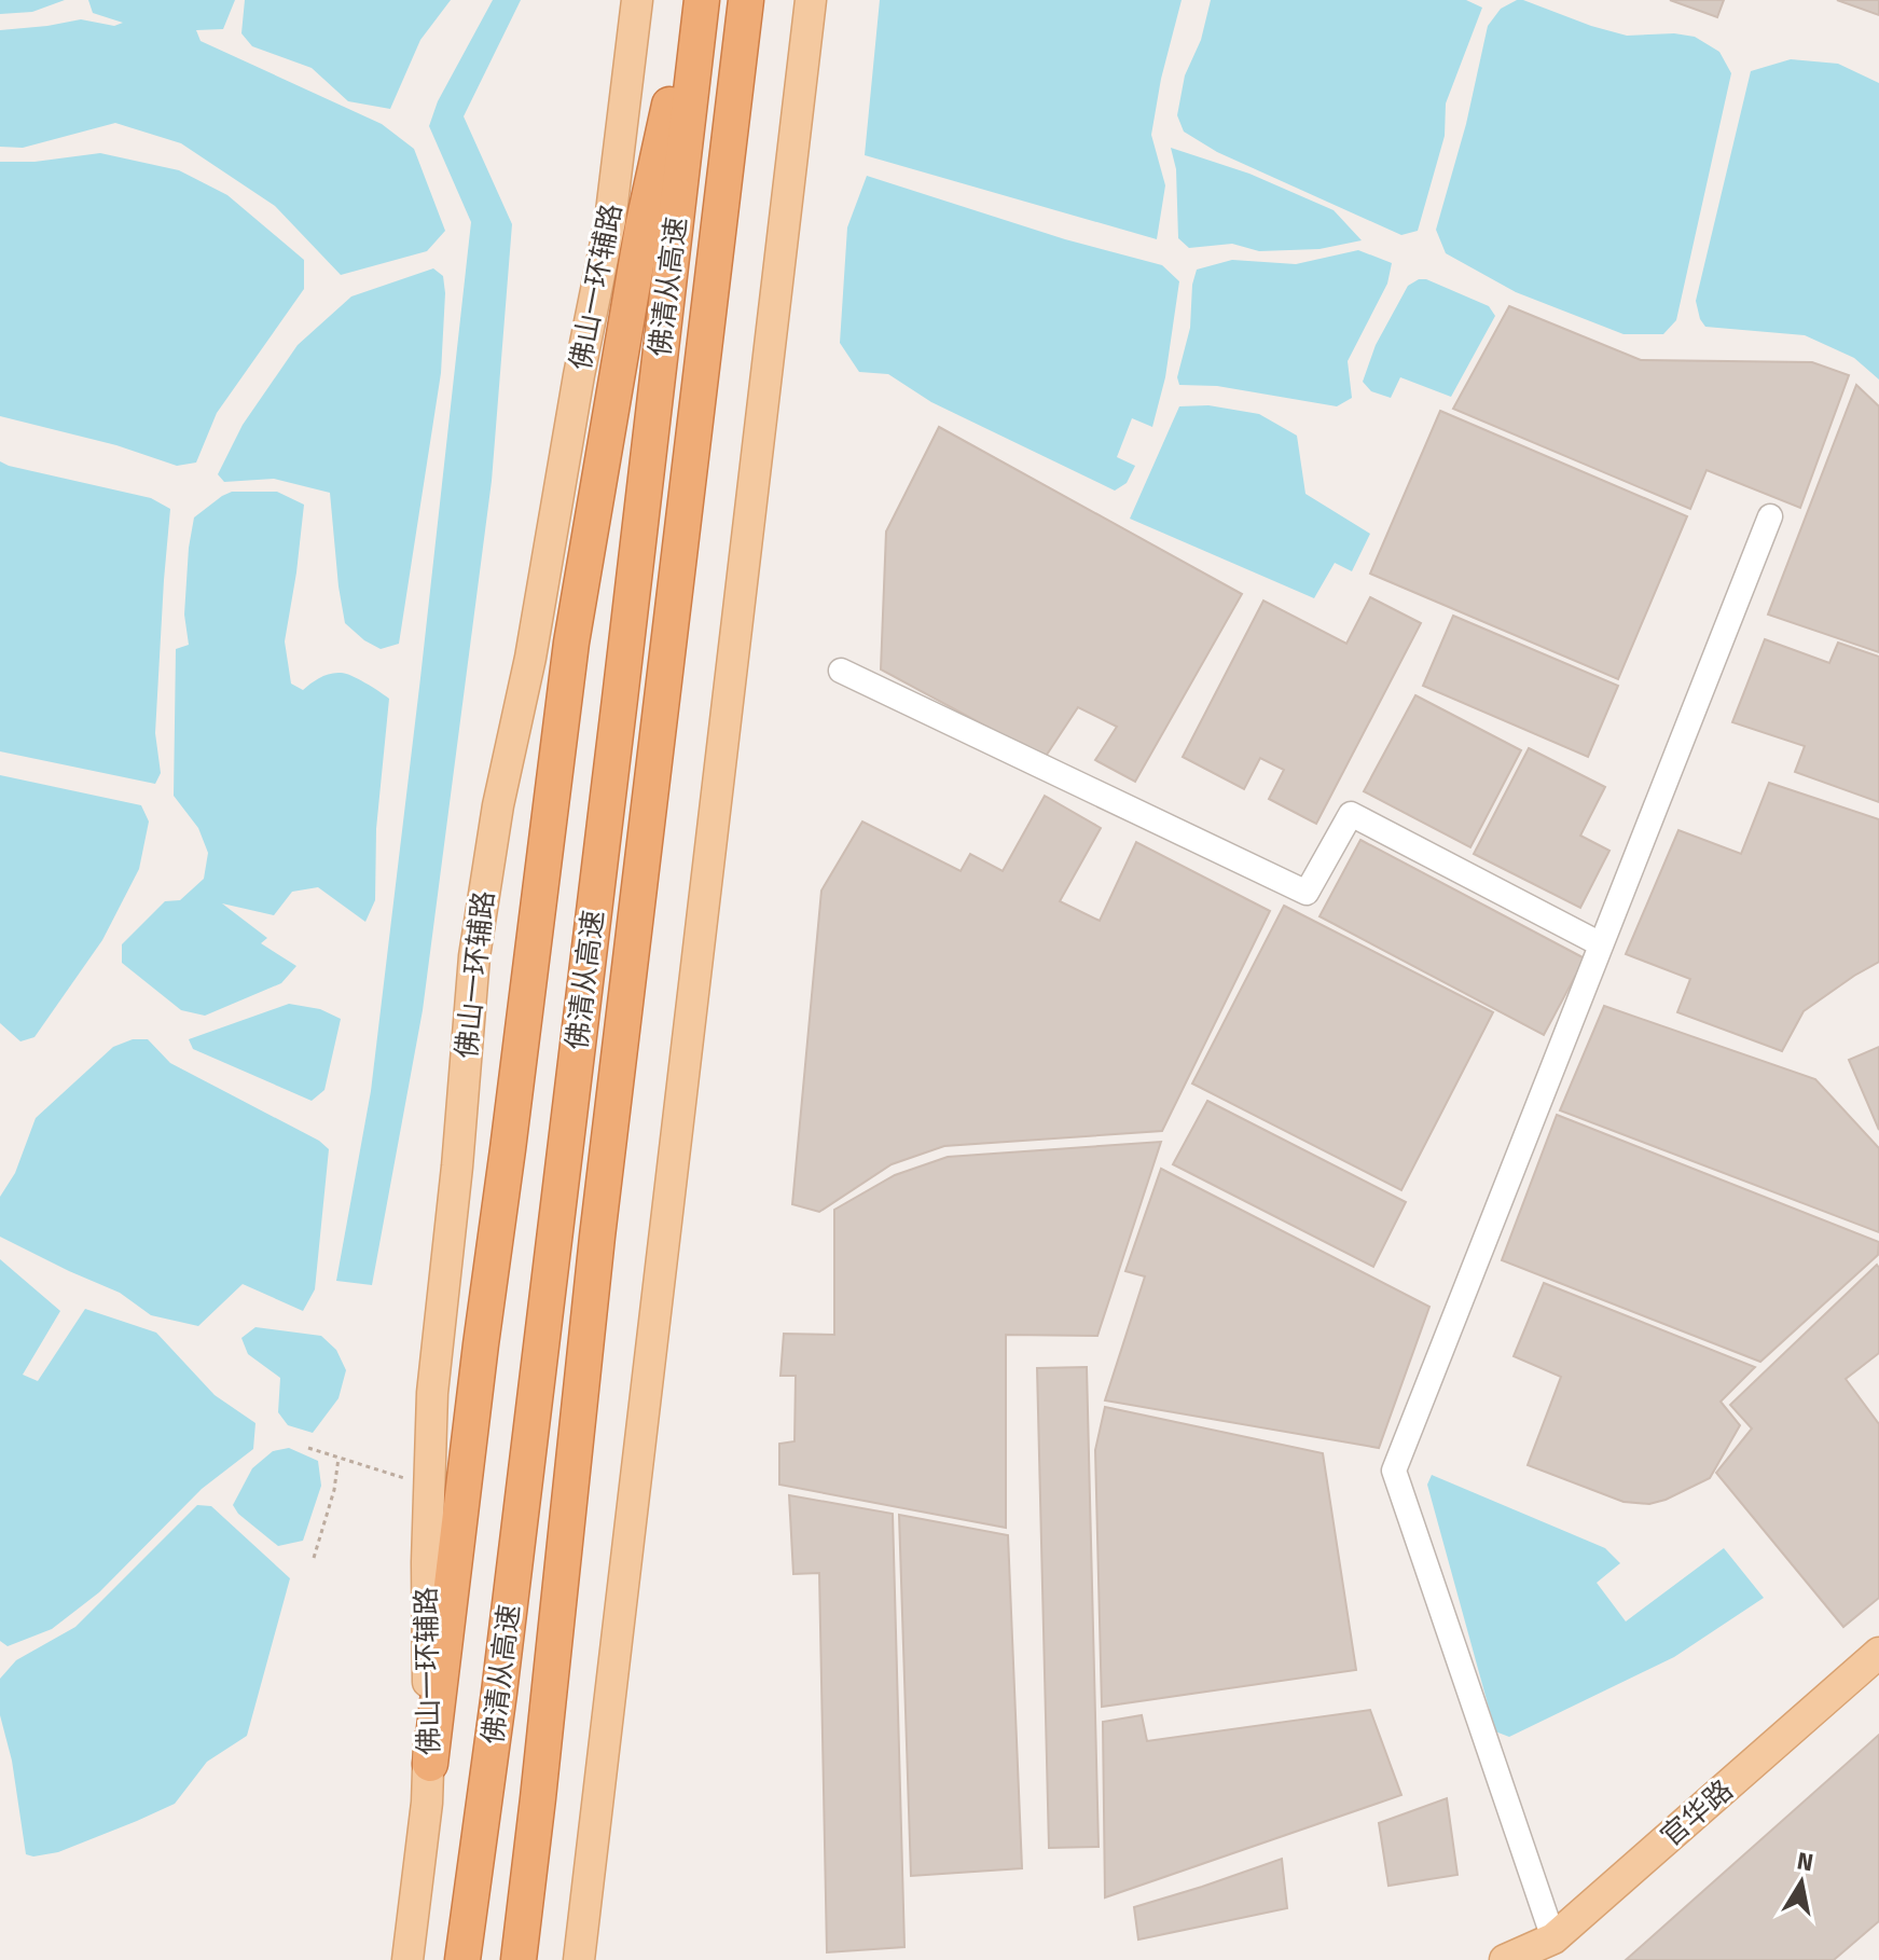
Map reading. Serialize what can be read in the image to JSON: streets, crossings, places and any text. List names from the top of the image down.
{
  "streets": {
    "highway": ["佛清从高速"],
    "main road": ["佛山一环辅路", "官华路"]
  },
  "north": "top"
}
